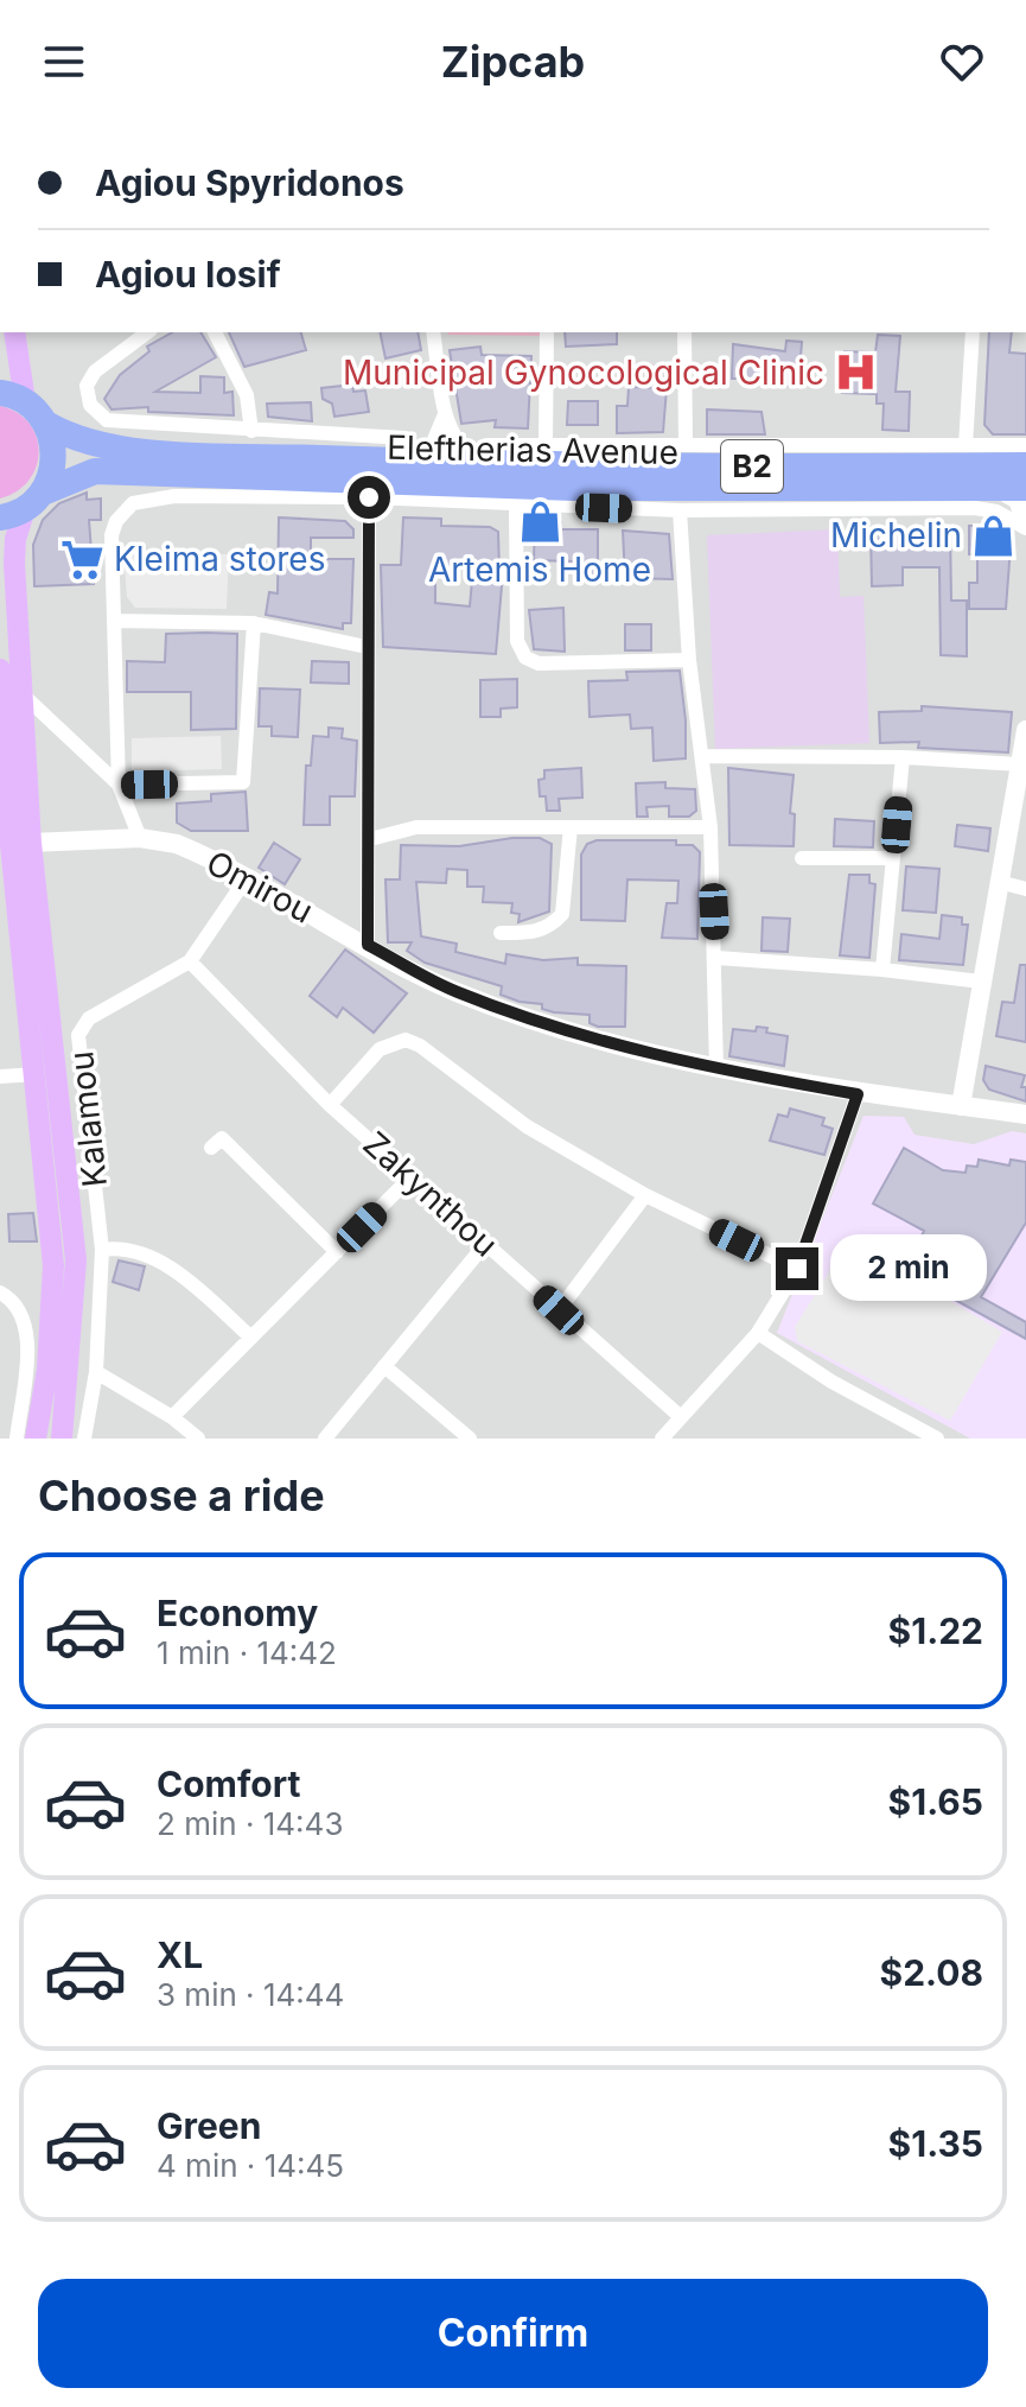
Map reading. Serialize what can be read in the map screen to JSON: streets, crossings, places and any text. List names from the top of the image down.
{
  "streets": {
    "highway": ["Eleftherias Avenue", "B2"],
    "street": ["Omirou", "Kalamou", "Zakynthou"]
  },
  "crossings": [
    ["Eleftherias Avenue", "B2"],
    ["Omirou", "Kalamou"],
    ["Kalamou", "Zakynthou"]
  ],
  "places": {
    "hospital": ["Municipal Gynocological Clinic"],
    "shop": ["Artemis Home", "Michelin"],
    "supermarket": ["Kleima stores"]
  },
  "page": {
    "header": "Zipcab",
    "banner": ["Agiou Spyridonos", "Agiou Iosif"],
    "bubble": "2 min",
    "heading": "Choose a ride",
    "list": [
      {
        "name": "Economy",
        "note": "1 min · 14:42",
        "value": "$1.22"
      },
      {
        "name": "Comfort",
        "note": "2 min · 14:43",
        "value": "$1.65"
      },
      {
        "name": "XL",
        "note": "3 min · 14:44",
        "value": "$2.08"
      },
      {
        "name": "Green",
        "note": "4 min · 14:45",
        "value": "$1.35"
      }
    ],
    "buttons": "Confirm"
  }
}
